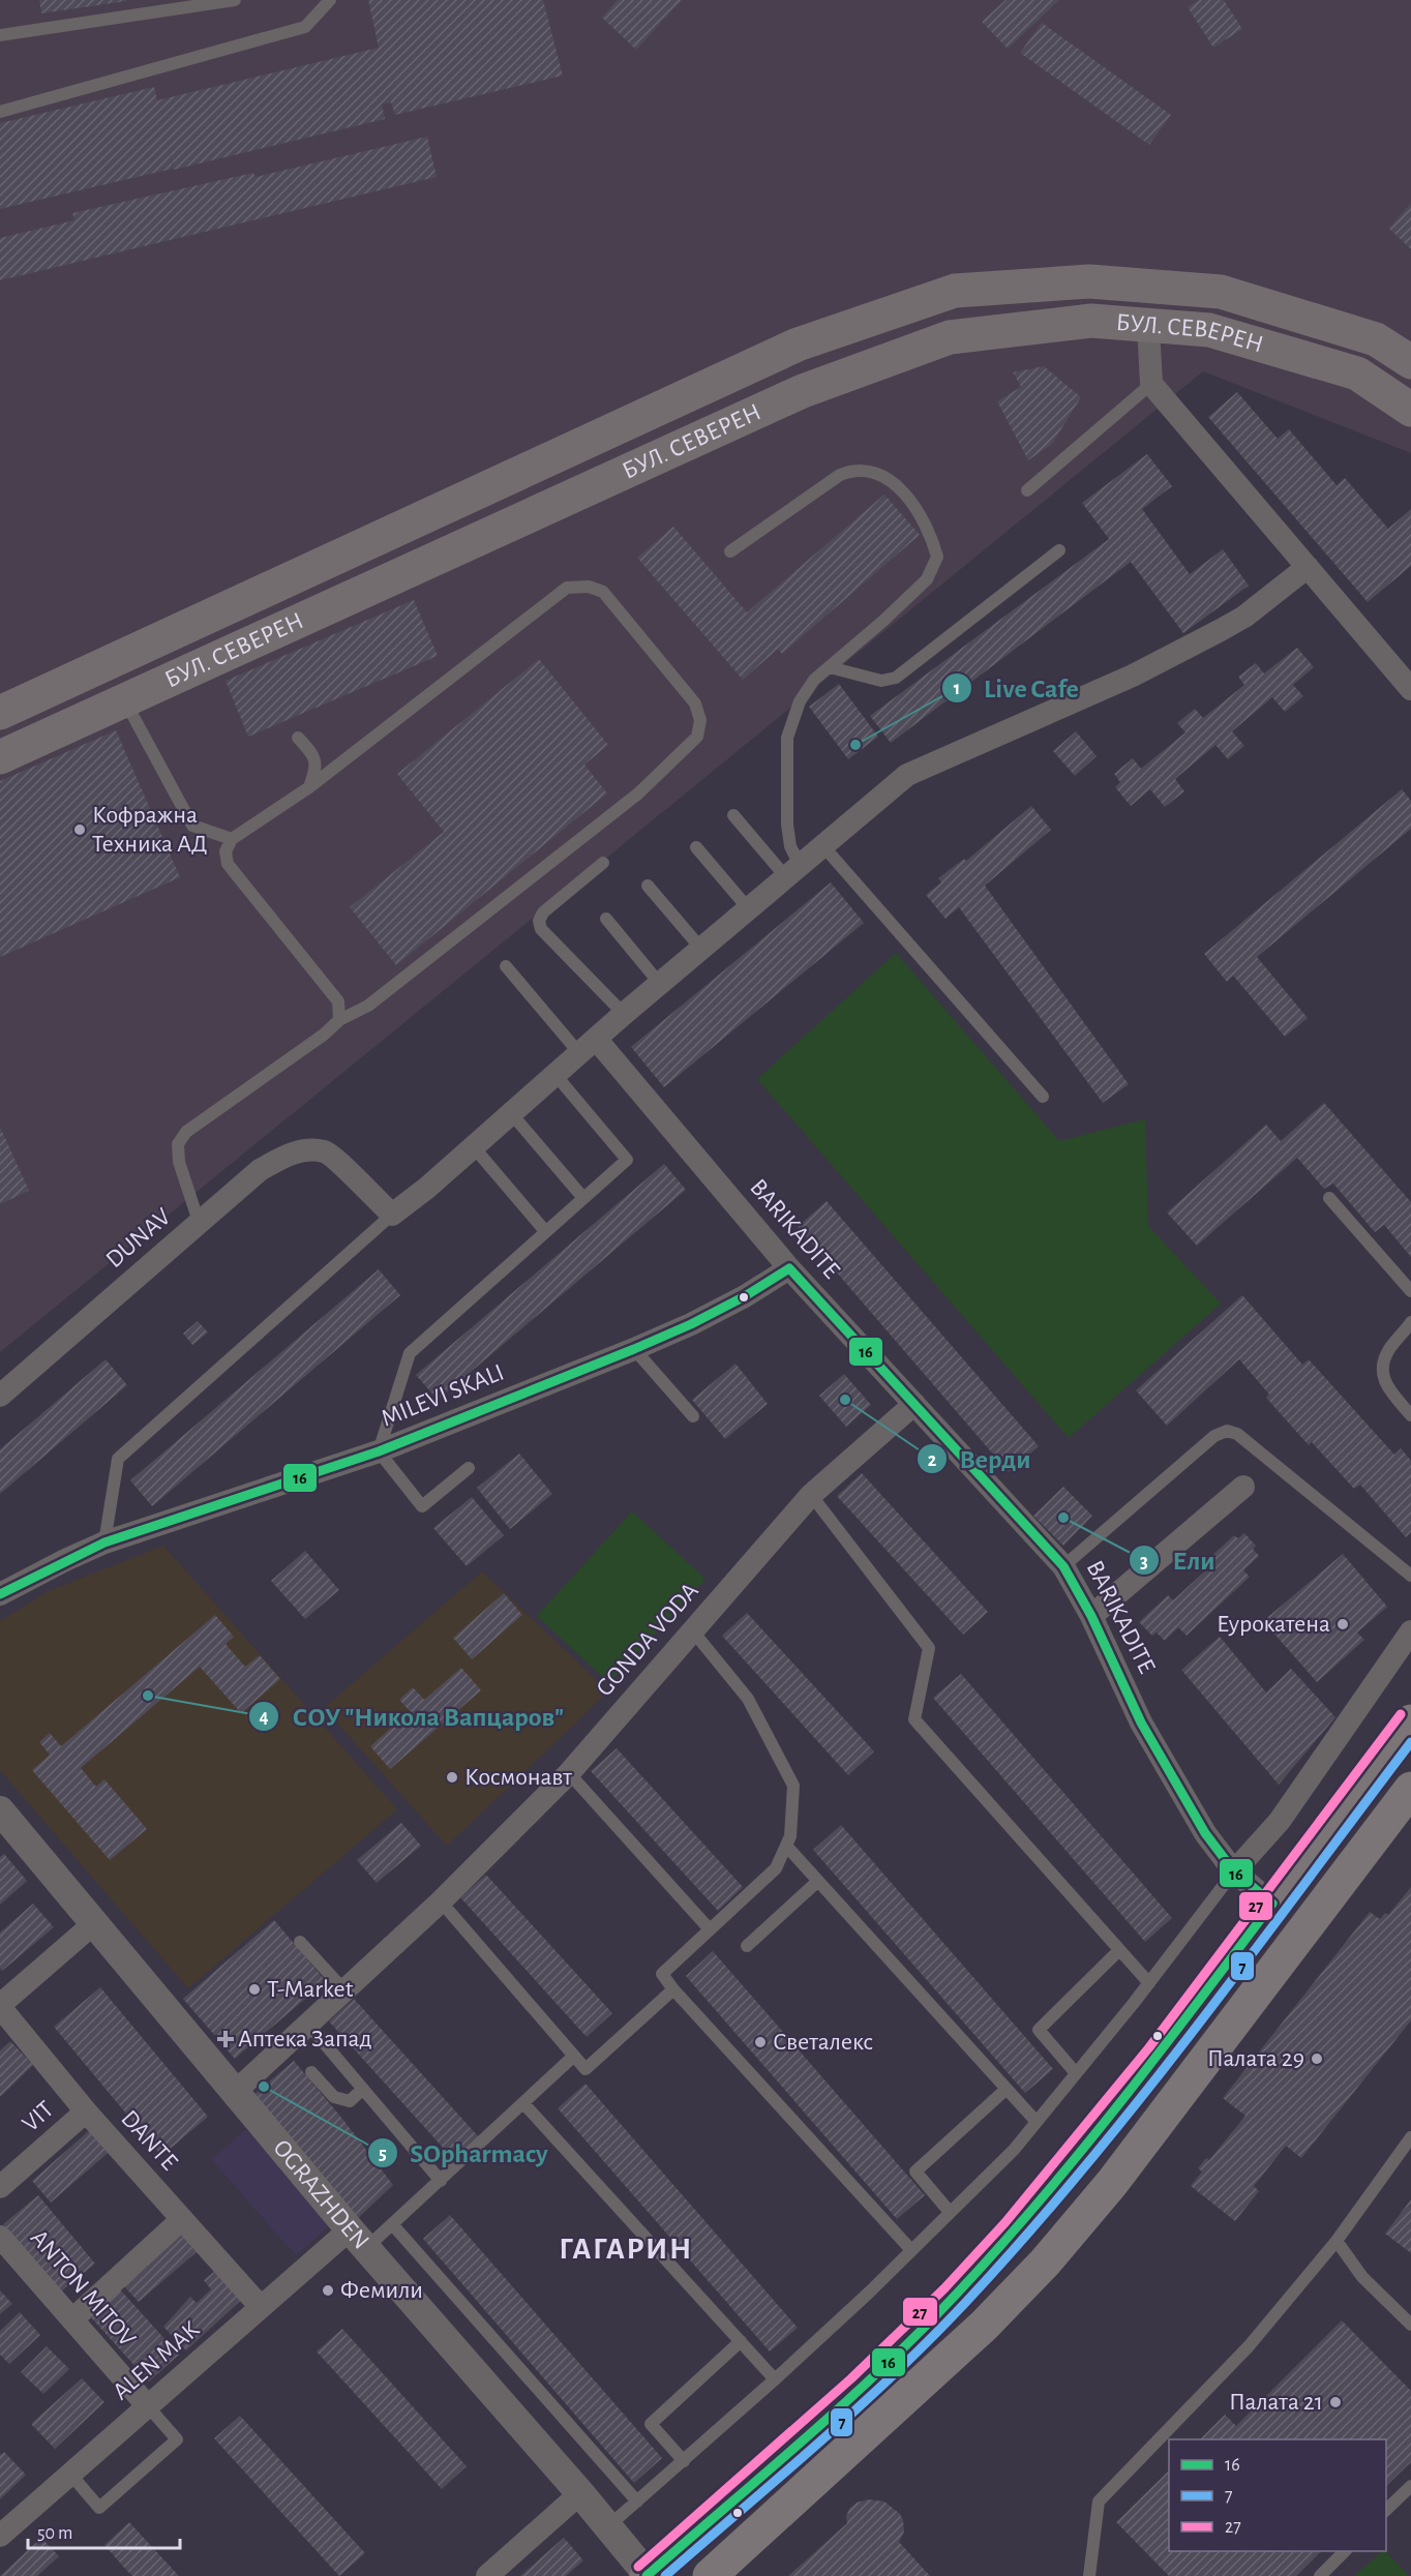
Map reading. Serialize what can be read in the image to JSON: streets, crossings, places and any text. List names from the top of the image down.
{
  "streets": {
    "main road": ["БУЛ. СЕВЕРЕН"],
    "street": [
      "BARIKADITE",
      "DUNAV",
      "MILEVI SKALI",
      "GONDA VODA",
      "VIT",
      "DANTE",
      "OGRAZHDEN",
      "ANTON MITOV",
      "ALEN MAK"
    ]
  },
  "crossings": [
    ["BARIKADITE", "MILEVI SKALI"],
    ["BARIKADITE", "GONDA VODA"],
    ["GONDA VODA", "OGRAZHDEN"],
    ["VIT", "DANTE"],
    ["DANTE", "ALEN MAK"],
    ["OGRAZHDEN", "ALEN MAK"],
    ["ANTON MITOV", "ALEN MAK"]
  ],
  "districts": ["ГАГАРИН"],
  "places": {
    "other": [
      "Live Cafe",
      "Кофражна Техника АД",
      "Верди",
      "Ели",
      "Еурокатена",
      "СОУ \"Никола Вапцаров\"",
      "Космонавт",
      "T-Market",
      "Светалекс",
      "Палата 29",
      "SOpharmacy",
      "Фемили",
      "Палата 21"
    ],
    "health": ["Аптека Запад"]
  },
  "lines": ["transit line 16", "transit line 27", "transit line 7"],
  "legend": ["16", "7", "27"],
  "scale_bar": "50 m"
}
